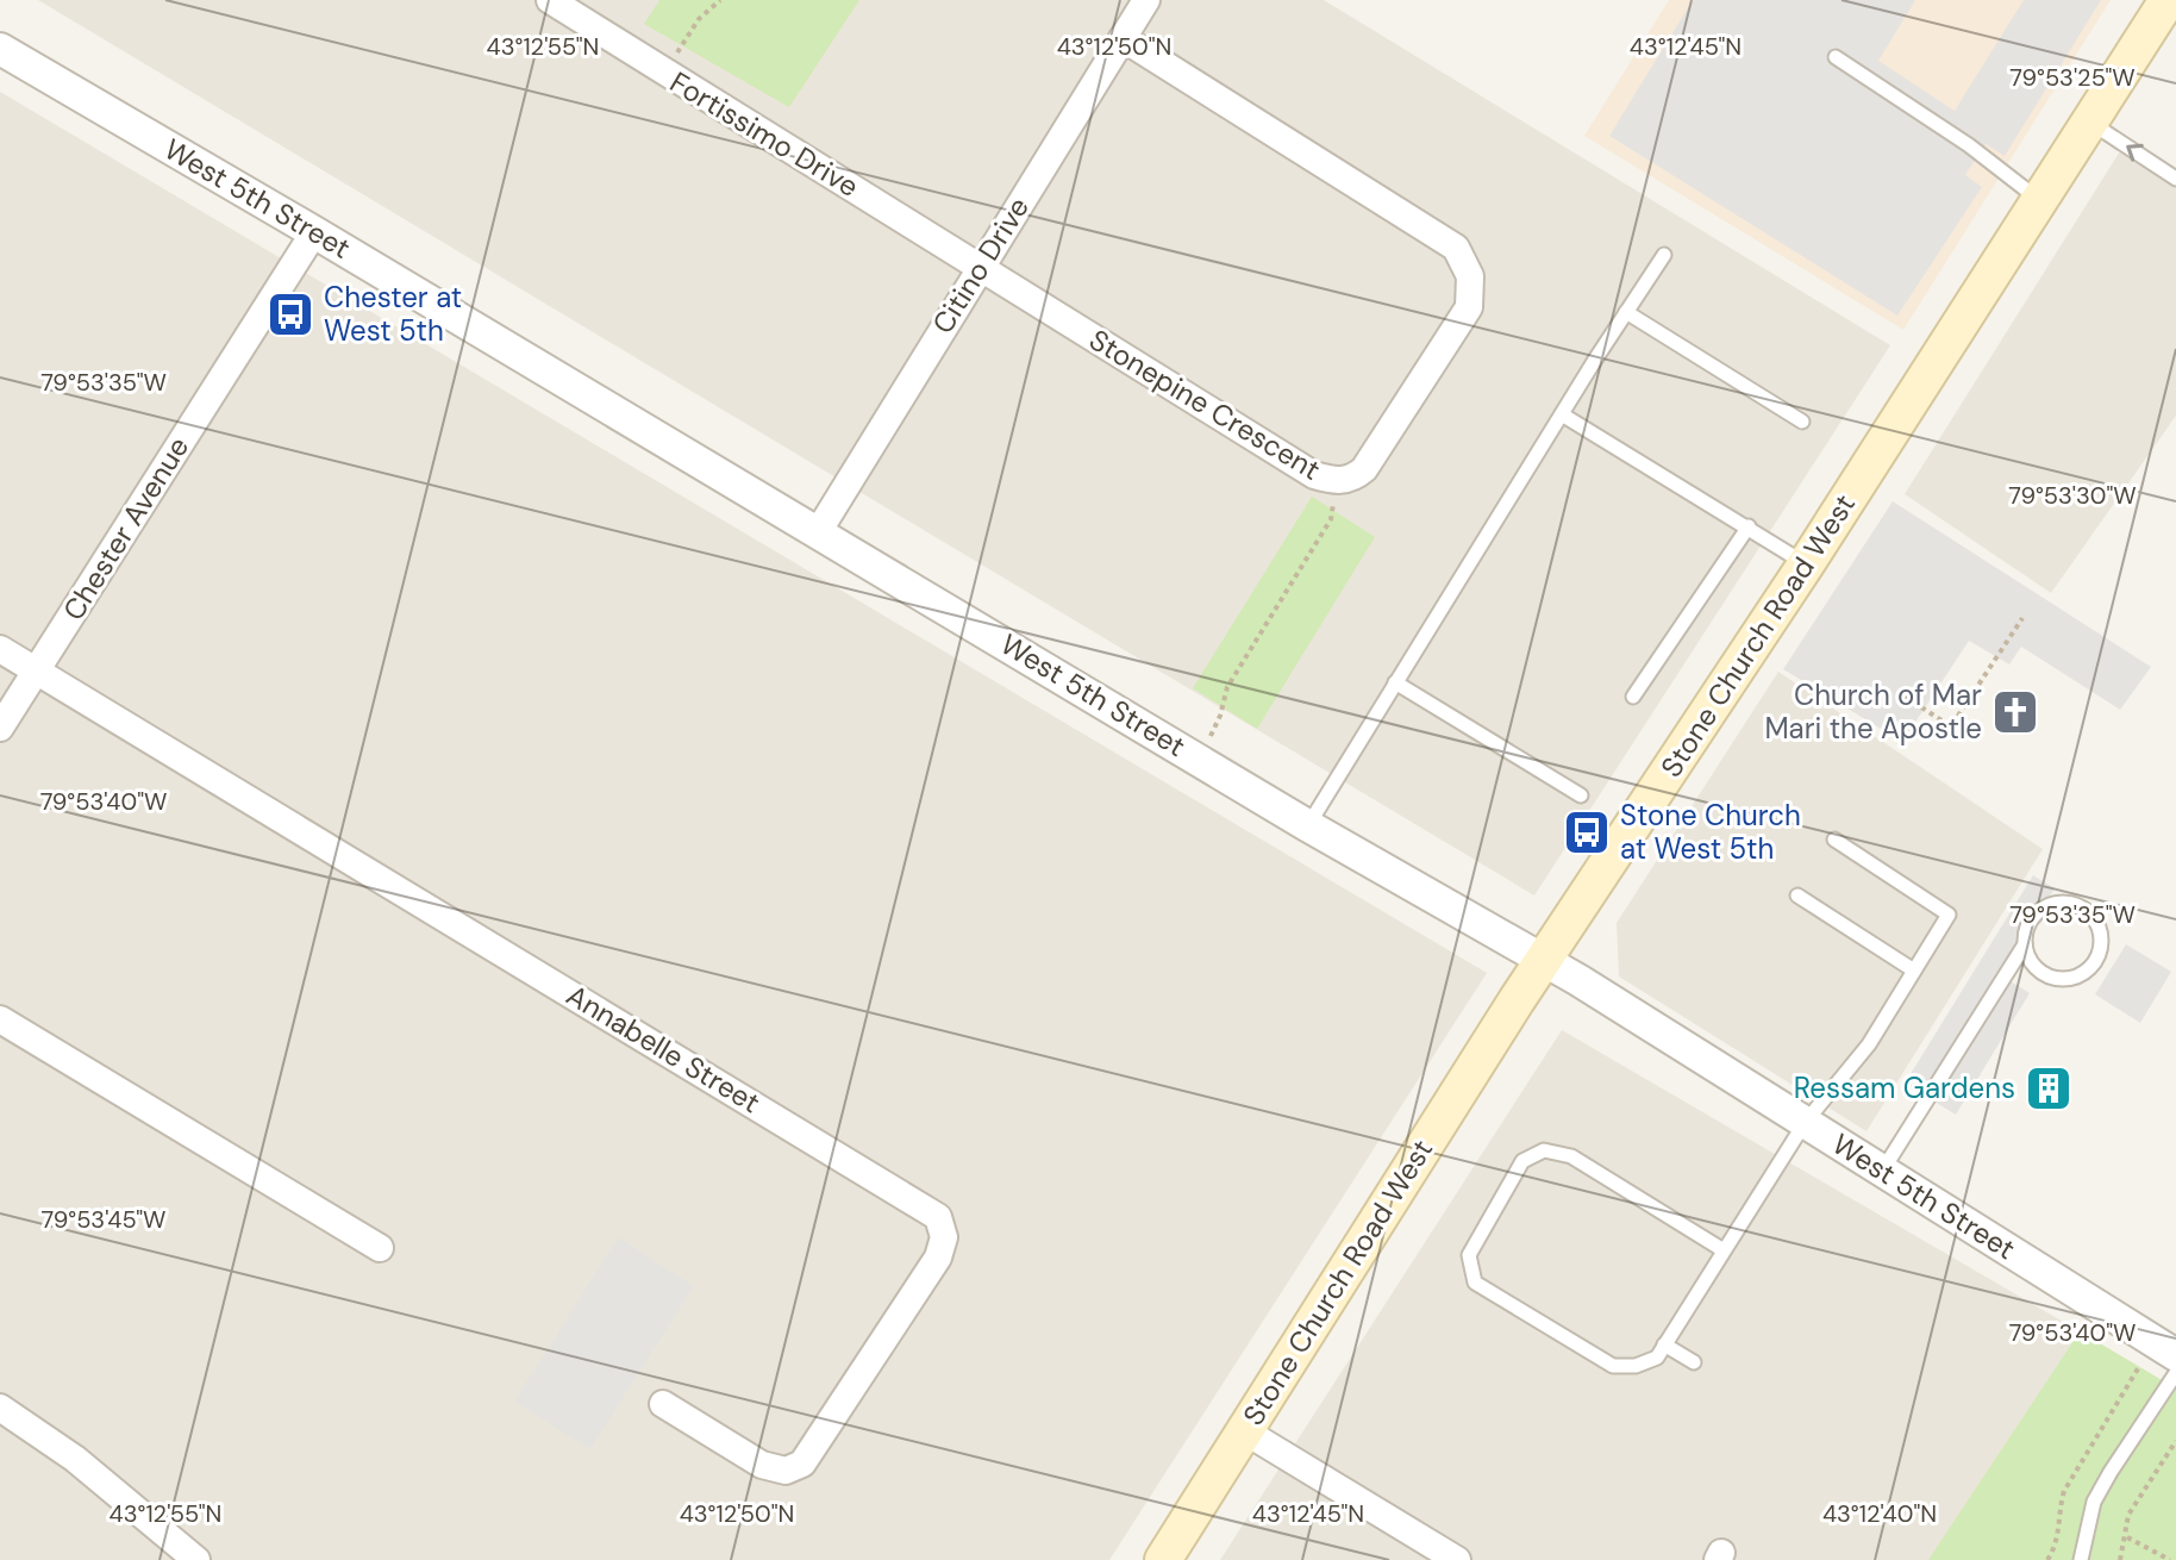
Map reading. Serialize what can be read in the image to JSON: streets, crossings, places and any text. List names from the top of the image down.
{
  "streets": {
    "main road": ["Stone Church Road West"],
    "street": [
      "Fortissimo Drive",
      "West 5th Street",
      "Citino Drive",
      "Stonepine Crescent",
      "Chester Avenue",
      "Annabelle Street"
    ]
  },
  "crossings": [
    ["Fortissimo Drive", "Citino Drive"],
    ["Fortissimo Drive", "Stonepine Crescent"],
    ["West 5th Street", "Citino Drive"],
    ["West 5th Street", "Chester Avenue"],
    ["West 5th Street", "Stone Church Road West"],
    ["Citino Drive", "Stonepine Crescent"],
    ["Chester Avenue", "Annabelle Street"]
  ],
  "places": {
    "bus stop": ["Chester at West 5th", "Stone Church at West 5th"],
    "church": ["Church of Mar Mari the Apostle"],
    "building": ["Ressam Gardens"]
  },
  "coordinates": [
    "43°12'55\"N",
    "43°12'50\"N",
    "43°12'45\"N",
    "79°53'25\"W",
    "79°53'35\"W",
    "79°53'30\"W",
    "79°53'40\"W",
    "79°53'45\"W",
    "43°12'40\"N"
  ]
}
